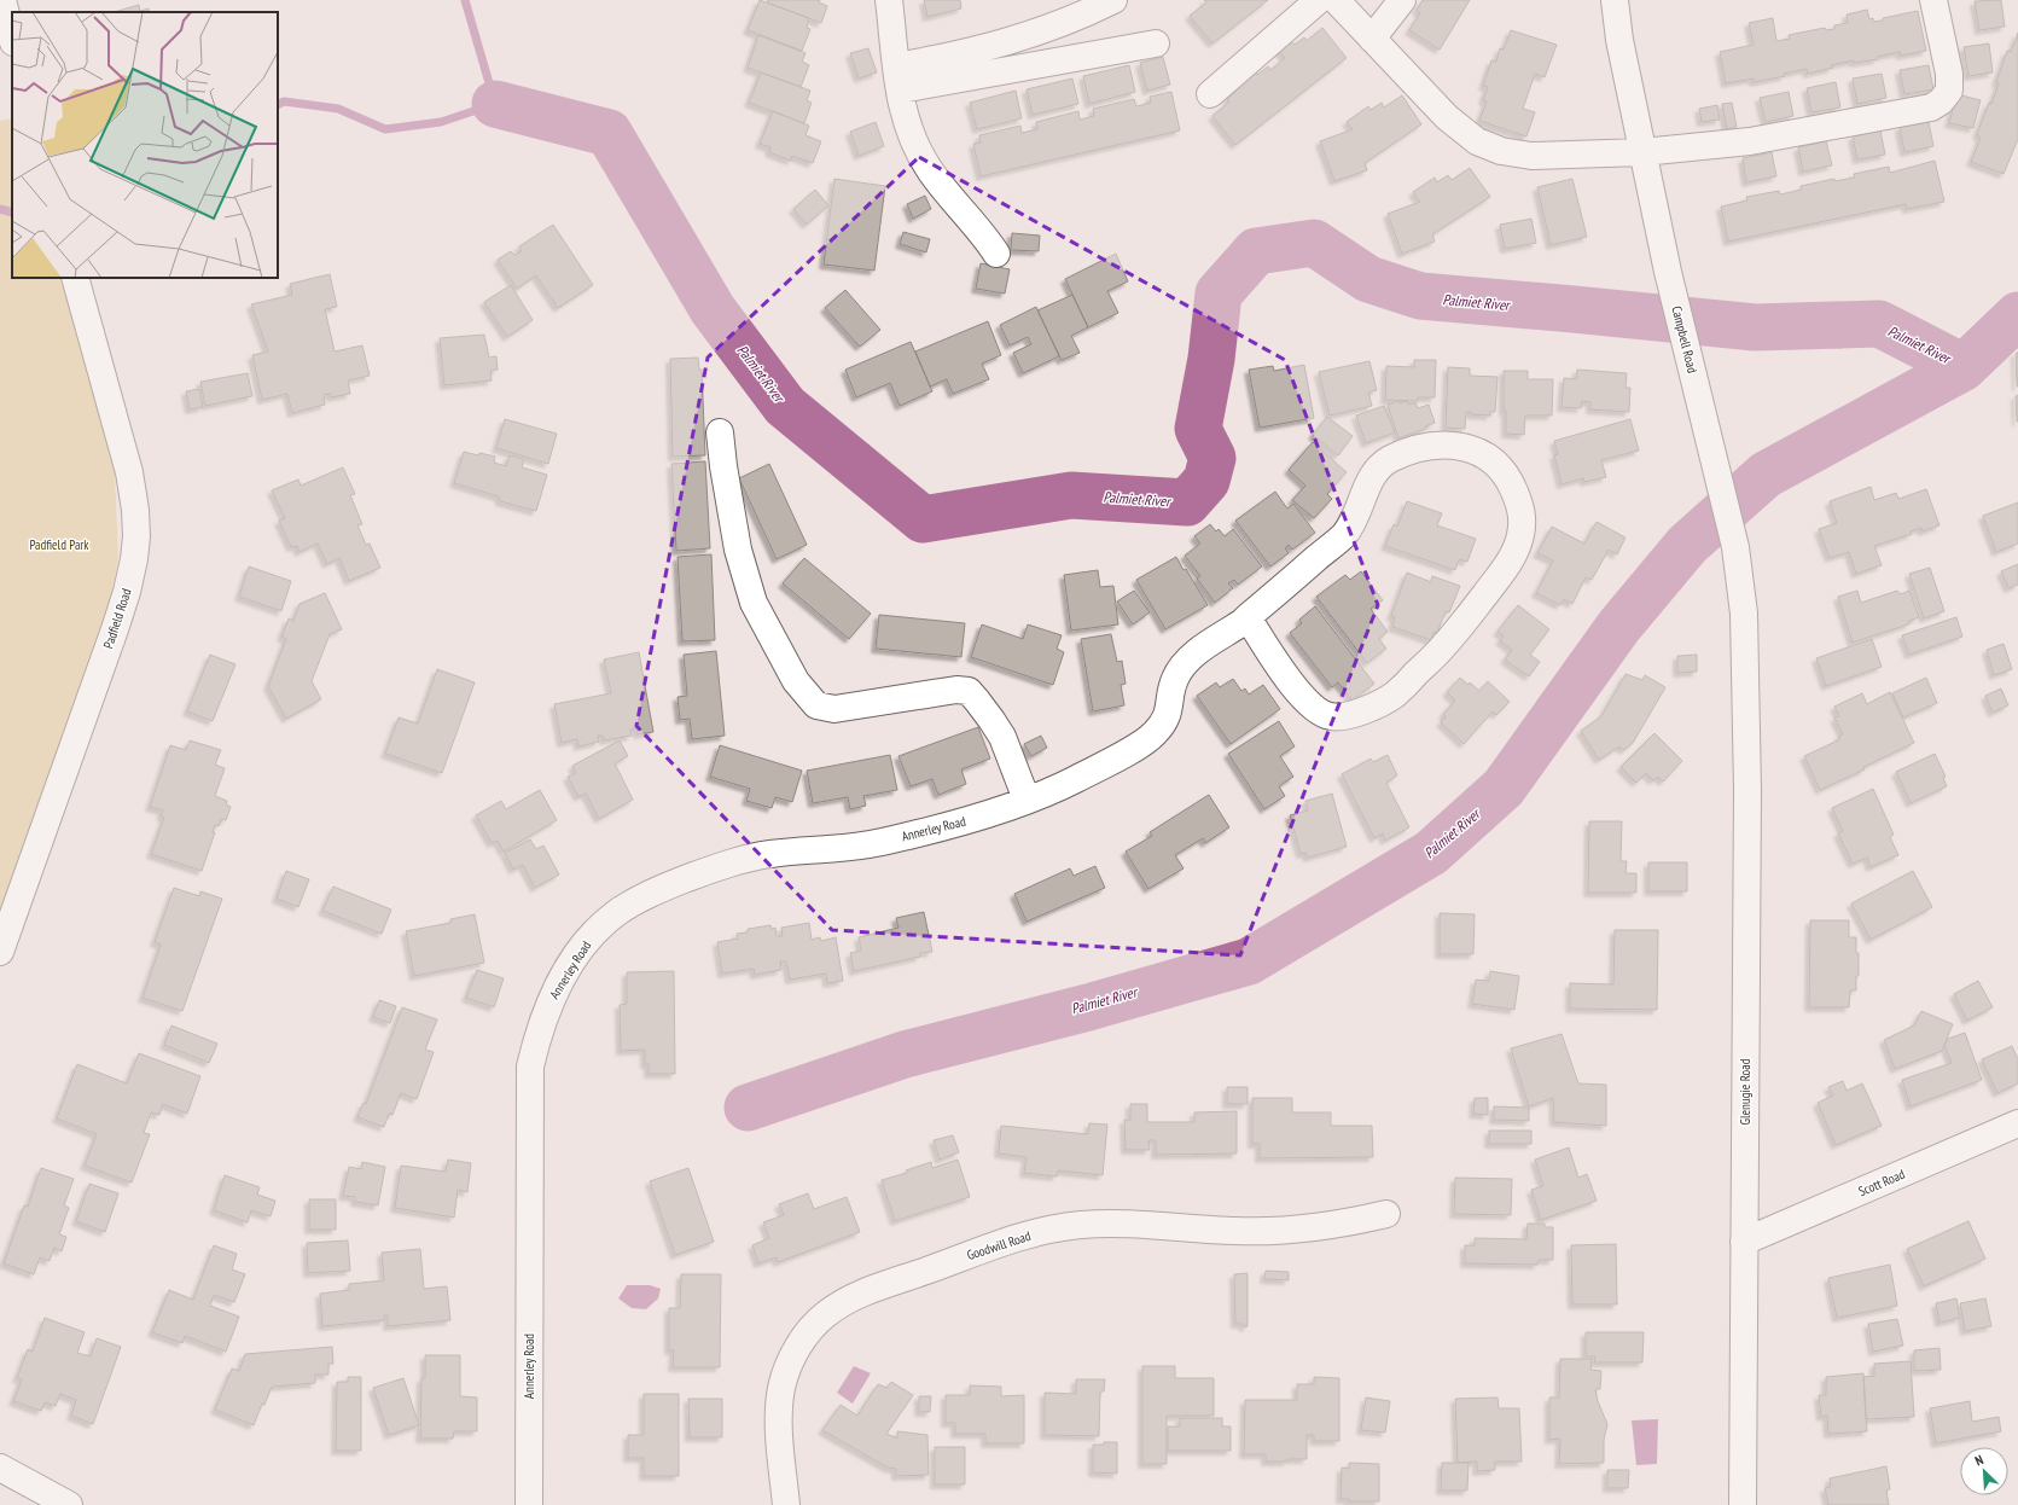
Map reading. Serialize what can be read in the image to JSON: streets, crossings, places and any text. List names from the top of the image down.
{
  "streets": {
    "street": [
      "Campbell Road",
      "Padfield Road",
      "Annerley Road",
      "Glenugie Road",
      "Scott Road",
      "Goodwill Road"
    ]
  },
  "crossings": [
    ["Campbell Road", "Glenugie Road"],
    ["Glenugie Road", "Scott Road"]
  ],
  "water": ["Palmiet River"],
  "parks": ["Padfield Park"],
  "north": "top left"
}
